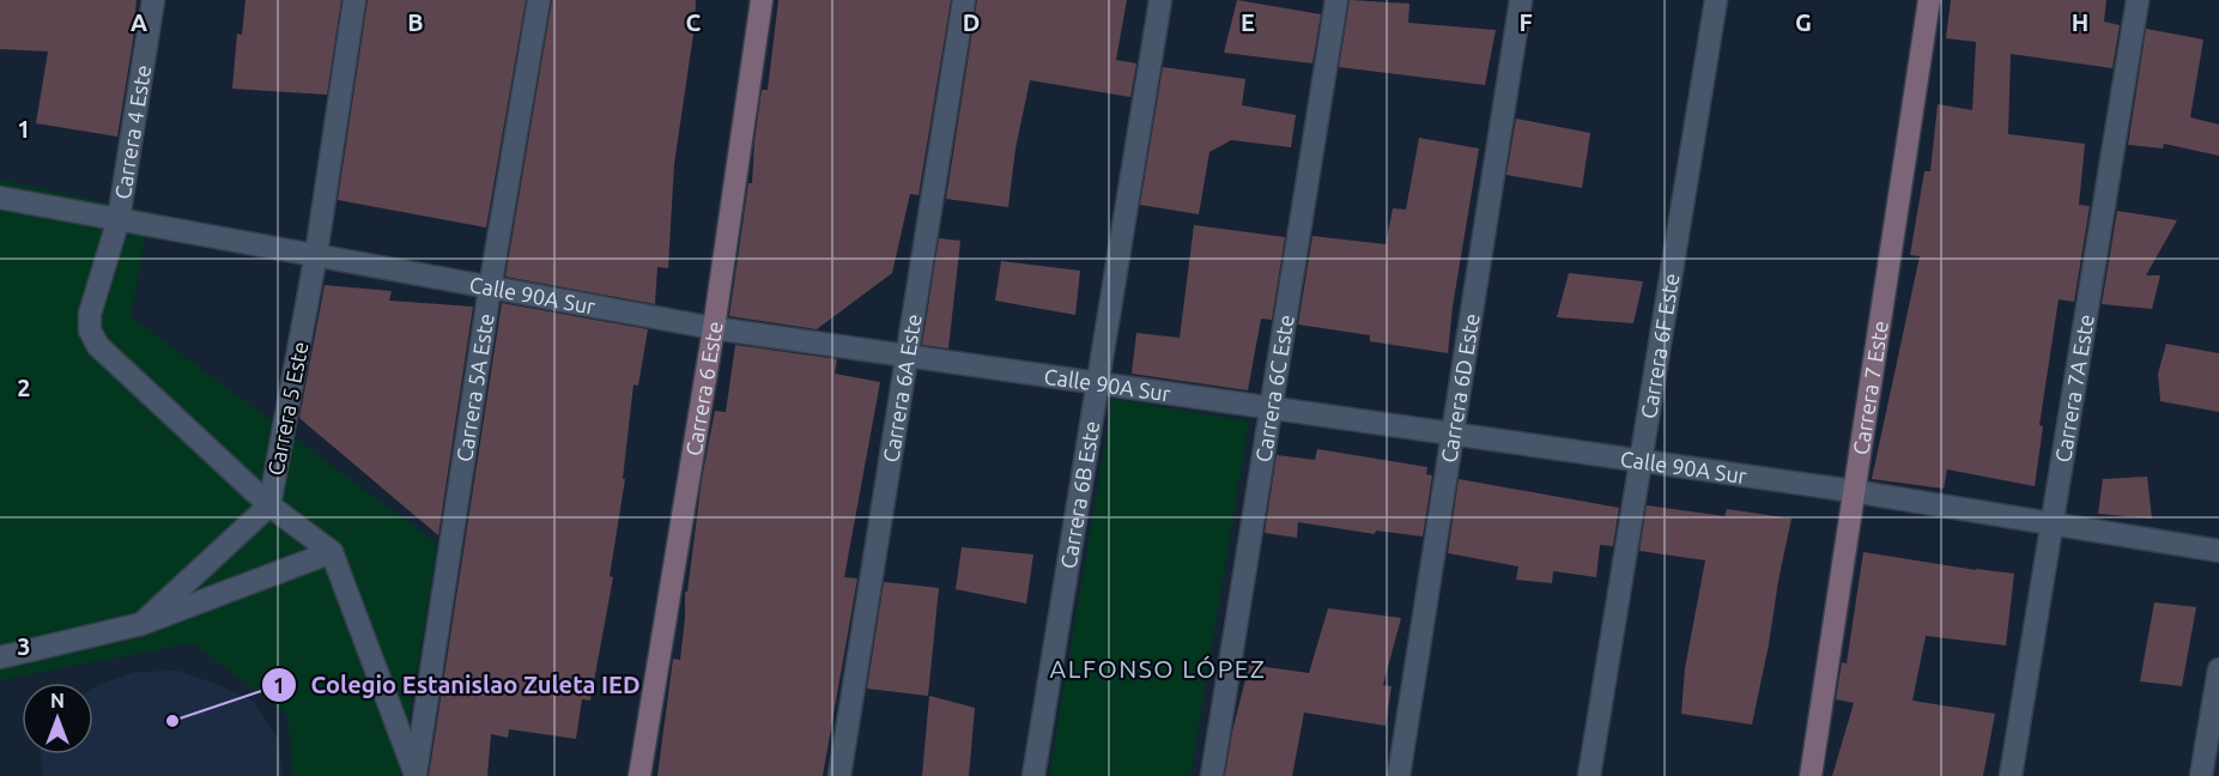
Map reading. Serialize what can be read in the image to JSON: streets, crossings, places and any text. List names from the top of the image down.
{
  "streets": {
    "street": [
      "Carrera 4 Este",
      "Calle 90A Sur",
      "Carrera 6F Este",
      "Carrera 5A Este",
      "Carrera 6 Este",
      "Carrera 6A Este",
      "Carrera 6C Este",
      "Carrera 6D Este",
      "Carrera 7 Este",
      "Carrera 7A Este",
      "Carrera 5 Este",
      "Carrera 6B Este"
    ]
  },
  "crossings": [
    ["Carrera 4 Este", "Calle 90A Sur"],
    ["Carrera 4 Este", "Carrera 5 Este"],
    ["Calle 90A Sur", "Carrera 6F Este"],
    ["Calle 90A Sur", "Carrera 5A Este"],
    ["Calle 90A Sur", "Carrera 6 Este"],
    ["Calle 90A Sur", "Carrera 6A Este"],
    ["Calle 90A Sur", "Carrera 6C Este"],
    ["Calle 90A Sur", "Carrera 6D Este"],
    ["Calle 90A Sur", "Carrera 7 Este"],
    ["Calle 90A Sur", "Carrera 7A Este"],
    ["Calle 90A Sur", "Carrera 5 Este"],
    ["Calle 90A Sur", "Carrera 6B Este"]
  ],
  "districts": ["ALFONSO LÓPEZ"],
  "places": ["Colegio Estanislao Zuleta IED"],
  "north": "top",
  "grid": {
    "columns": [
      "A",
      "B",
      "C",
      "D",
      "E",
      "F",
      "G",
      "H"
    ],
    "rows": ["1", "2", "3"]
  }
}
